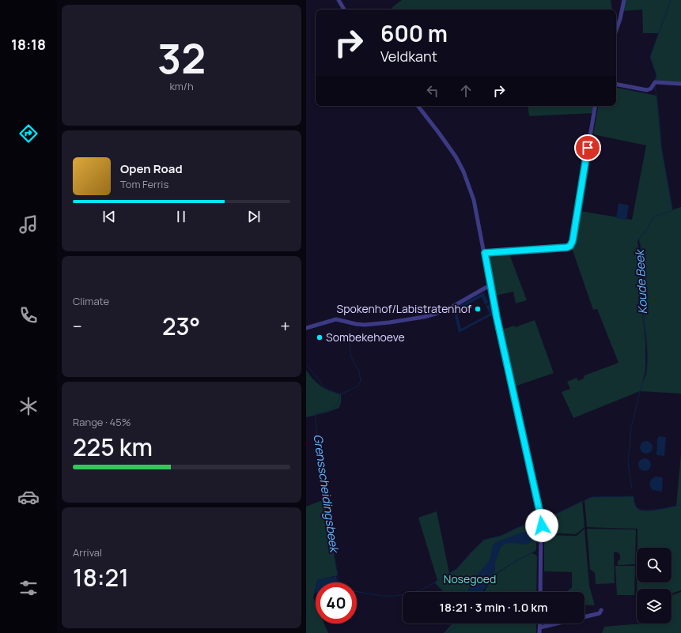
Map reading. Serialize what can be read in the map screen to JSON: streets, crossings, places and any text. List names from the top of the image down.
{
  "water": ["Koude Beek", "Grensscheidingsbeek"],
  "parks": ["Nosegoed"],
  "places": ["Spokenhof/Labistratenhof", "Sombekehoeve"],
  "page": {
    "tabs": "18:18",
    "tile": [
      ["32", "km/h"],
      "Climate",
      ["Range · 45%", "225 km"],
      ["Arrival", "18:21"]
    ],
    "turn": ["600 m", "Veldkant"],
    "song": ["Open Road", "Tom Ferris"],
    "heat": ["−", "23°", "+"],
    "limit": "40",
    "trip": "18:21 · 3 min · 1.0 km"
  }
}
